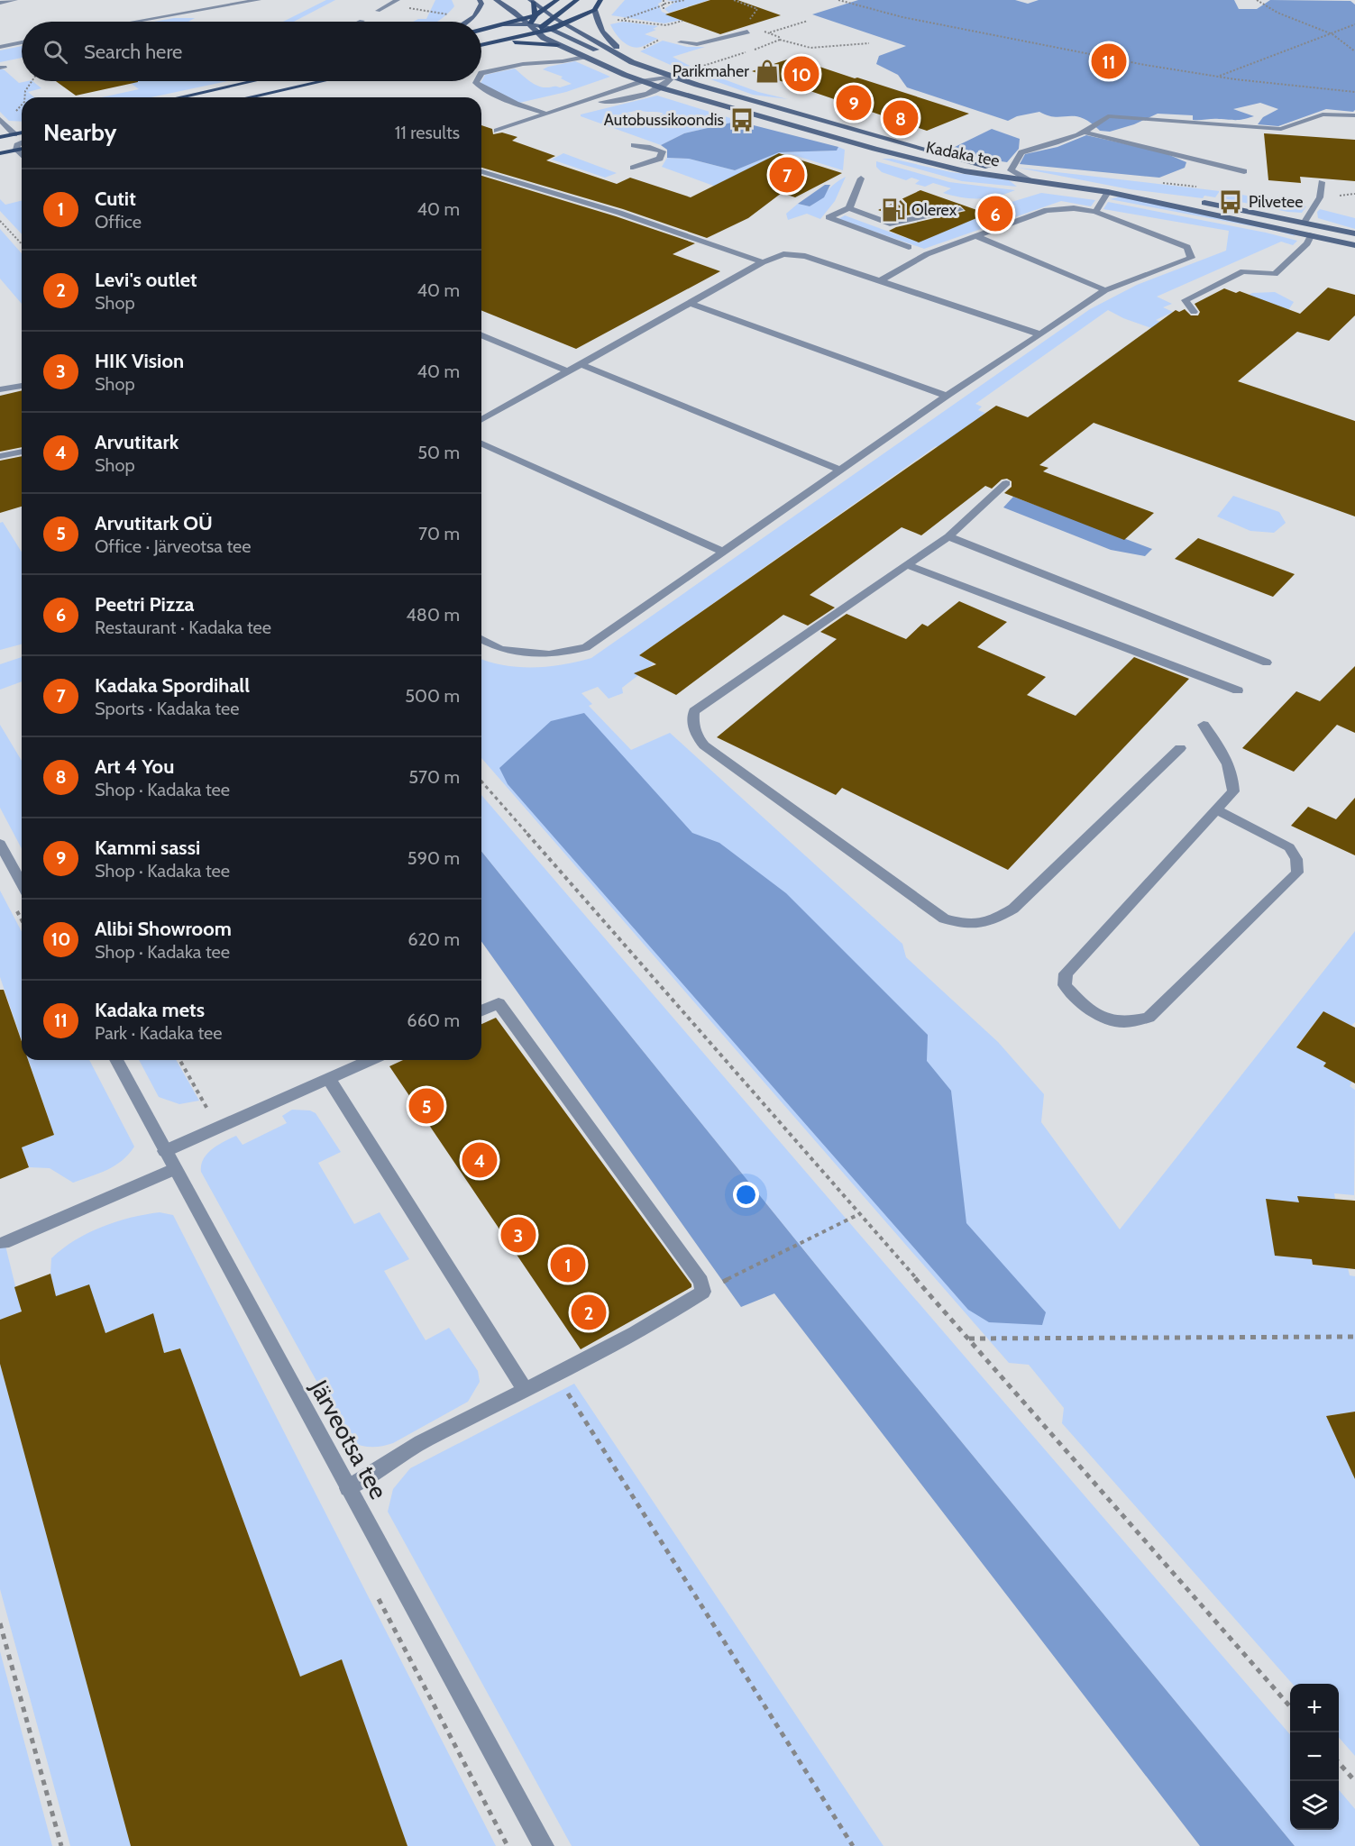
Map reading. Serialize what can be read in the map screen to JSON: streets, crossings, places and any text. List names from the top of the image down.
{
  "streets": {
    "main road": ["Kadaka tee"],
    "street": ["Järveotsa tee"]
  },
  "places": {
    "shop": ["Parikmaher"],
    "bus stop": ["Autobussikoondis", "Pilvetee"],
    "fuel station": ["Olerex"]
  },
  "page": {
    "search": "Search here",
    "pins": [
      "11",
      "10",
      "9",
      "8",
      "7",
      "6",
      "5",
      "4",
      "3",
      "1",
      "2"
    ],
    "heading": ["Nearby", "11 results"],
    "list": [
      {
        "mark": "1",
        "name": "Cutit",
        "note": "Office",
        "value": "40 m"
      },
      {
        "mark": "2",
        "name": "Levi's outlet",
        "note": "Shop",
        "value": "40 m"
      },
      {
        "mark": "3",
        "name": "HIK Vision",
        "note": "Shop",
        "value": "40 m"
      },
      {
        "mark": "4",
        "name": "Arvutitark",
        "note": "Shop",
        "value": "50 m"
      },
      {
        "mark": "5",
        "name": "Arvutitark OÜ",
        "note": "Office · Järveotsa tee",
        "value": "70 m"
      },
      {
        "mark": "6",
        "name": "Peetri Pizza",
        "note": "Restaurant · Kadaka tee",
        "value": "480 m"
      },
      {
        "mark": "7",
        "name": "Kadaka Spordihall",
        "note": "Sports · Kadaka tee",
        "value": "500 m"
      },
      {
        "mark": "8",
        "name": "Art 4 You",
        "note": "Shop · Kadaka tee",
        "value": "570 m"
      },
      {
        "mark": "9",
        "name": "Kammi sassi",
        "note": "Shop · Kadaka tee",
        "value": "590 m"
      },
      {
        "mark": "10",
        "name": "Alibi Showroom",
        "note": "Shop · Kadaka tee",
        "value": "620 m"
      },
      {
        "mark": "11",
        "name": "Kadaka mets",
        "note": "Park · Kadaka tee",
        "value": "660 m"
      }
    ],
    "map_buttons": ["+", "−"]
  }
}
